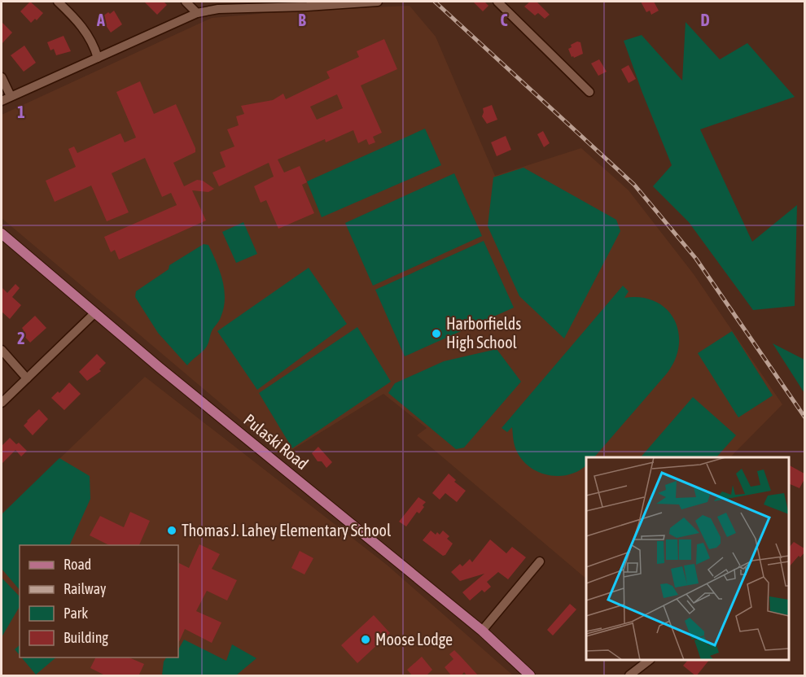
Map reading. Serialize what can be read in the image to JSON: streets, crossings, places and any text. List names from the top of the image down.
{
  "streets": {
    "main road": ["Pulaski Road"]
  },
  "places": ["Harborfields High School", "Thomas J. Lahey Elementary School", "Moose Lodge"],
  "legend": [
    "Road",
    "Railway",
    "Park",
    "Building"
  ],
  "grid": {
    "columns": [
      "A",
      "B",
      "C",
      "D"
    ],
    "rows": ["1", "2"]
  }
}
